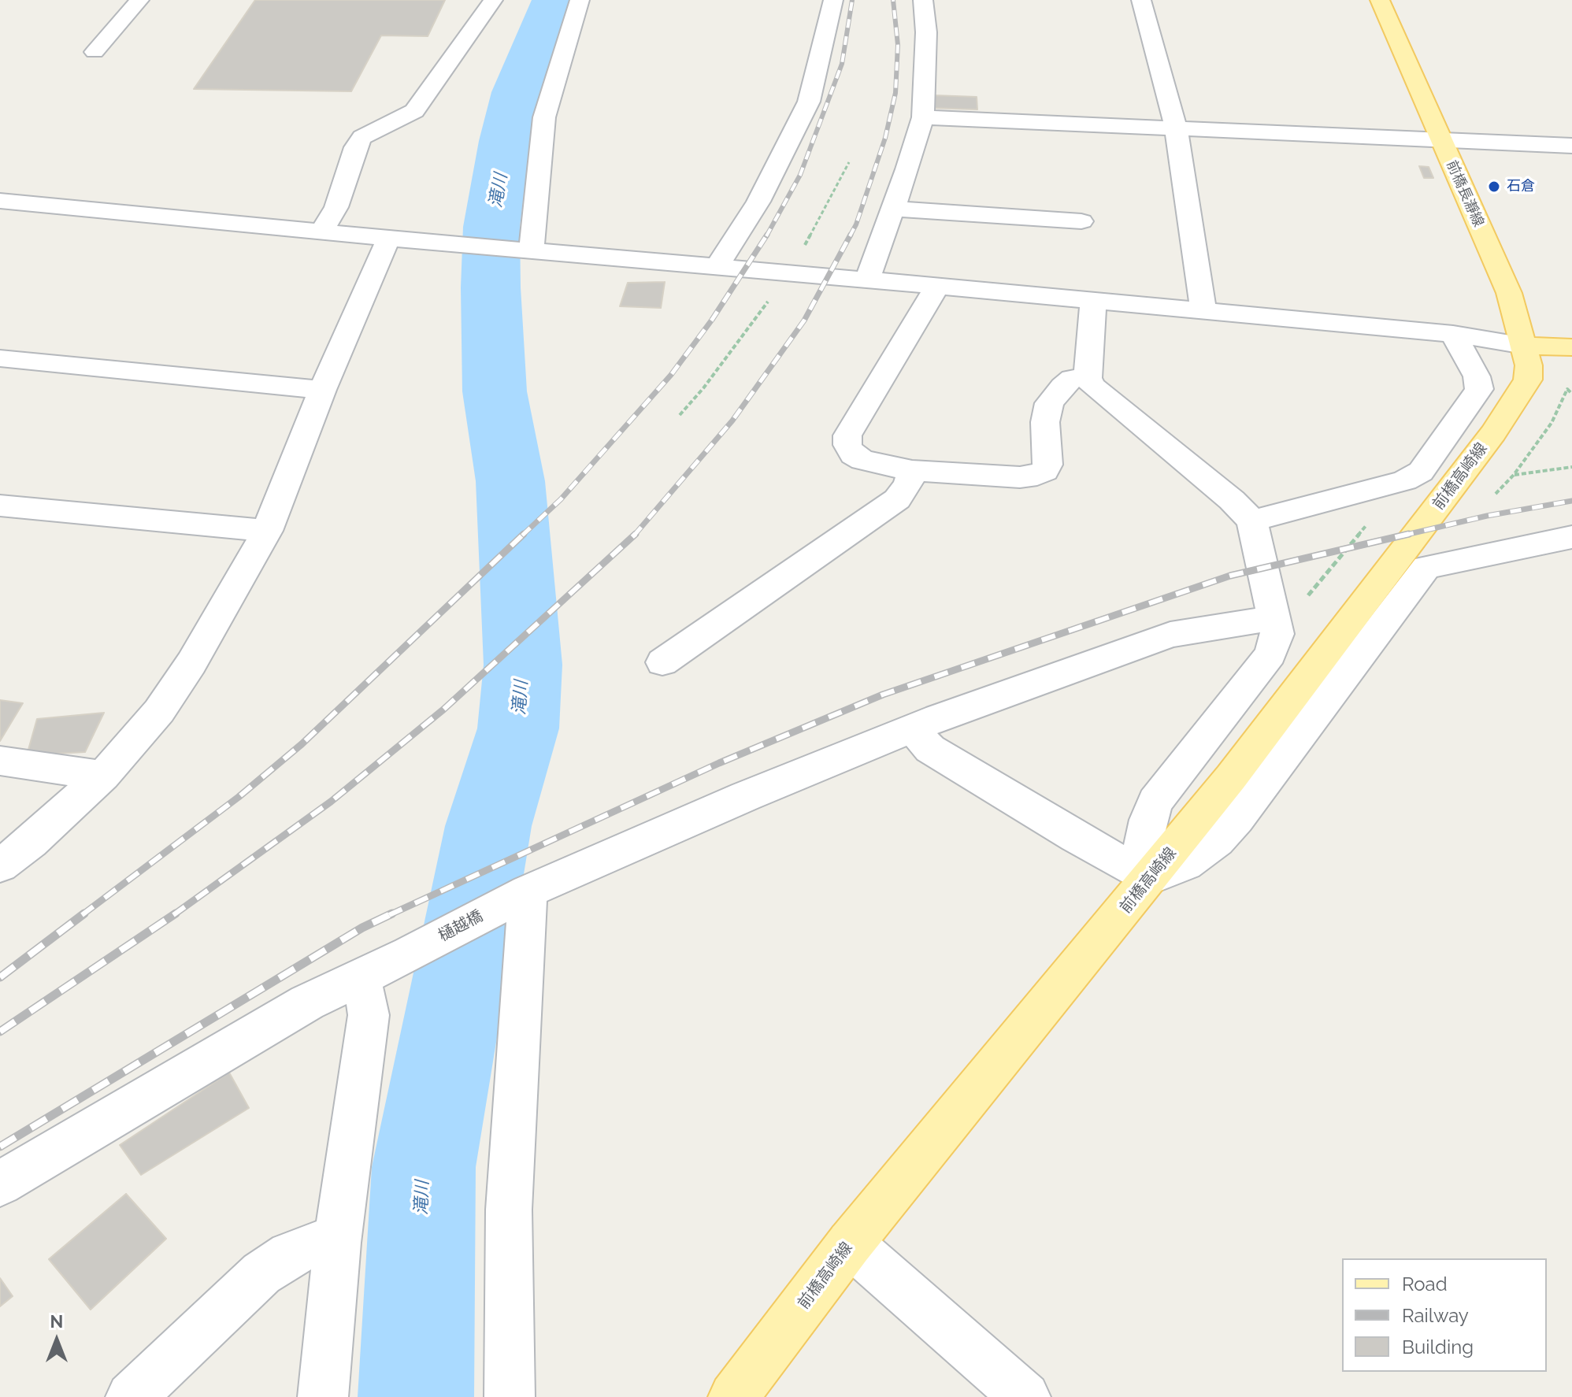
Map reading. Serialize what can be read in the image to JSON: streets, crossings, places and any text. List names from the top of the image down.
{
  "streets": {
    "main road": ["前橋長瀞線", "前橋高崎線"],
    "street": ["樋越橋"]
  },
  "crossings": [
    ["前橋長瀞線", "前橋高崎線"]
  ],
  "water": ["滝川"],
  "places": ["石倉"],
  "legend": ["Road", "Railway", "Building"],
  "north": "top"
}
